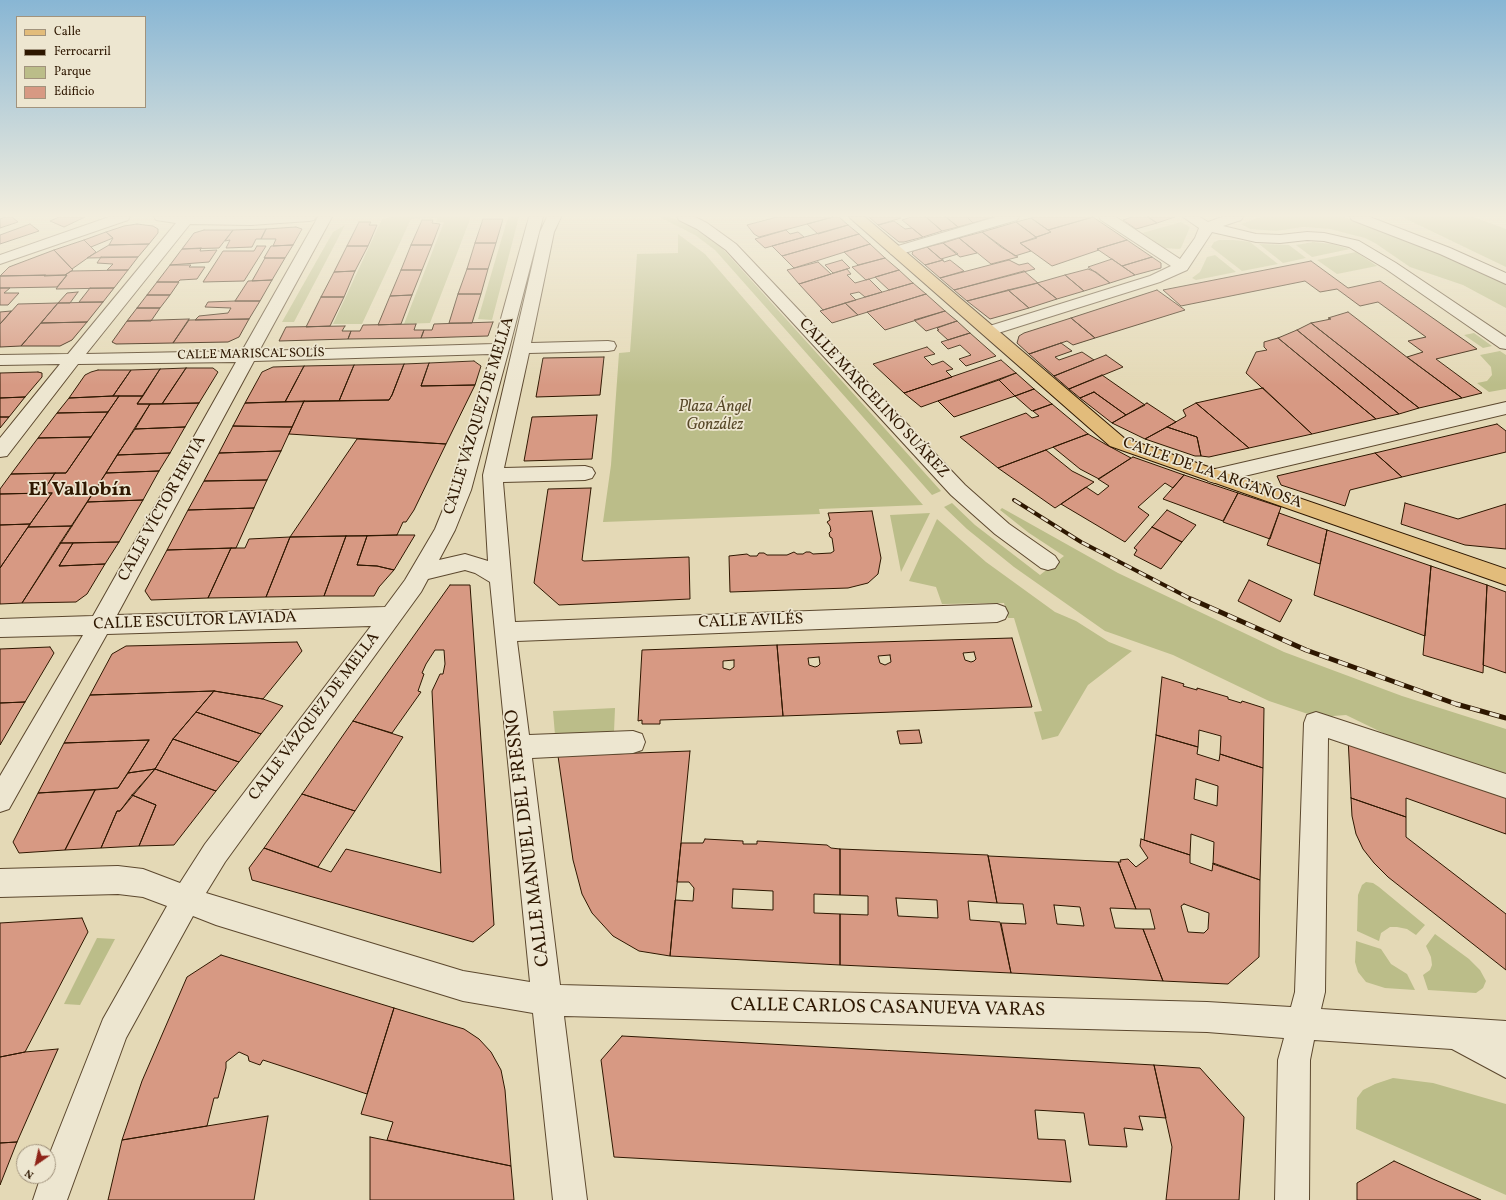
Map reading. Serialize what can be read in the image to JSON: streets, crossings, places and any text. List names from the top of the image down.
{
  "streets": {
    "main road": ["CALLE DE LA ARGAÑOSA"],
    "street": [
      "CALLE MARISCAL SOLÍS",
      "CALLE MARCELINO SUÁREZ",
      "CALLE VÁZQUEZ DE MELLA",
      "CALLE VÍCTOR HEVIA",
      "CALLE ESCULTOR LAVIADA",
      "CALLE AVILÉS",
      "CALLE MANUEL DEL FRESNO",
      "CALLE CARLOS CASANUEVA VARAS"
    ]
  },
  "crossings": [
    ["CALLE MARISCAL SOLÍS", "CALLE VÁZQUEZ DE MELLA"],
    ["CALLE MARISCAL SOLÍS", "CALLE VÍCTOR HEVIA"],
    ["CALLE VÁZQUEZ DE MELLA", "CALLE ESCULTOR LAVIADA"],
    ["CALLE VÁZQUEZ DE MELLA", "CALLE MANUEL DEL FRESNO"],
    ["CALLE VÁZQUEZ DE MELLA", "CALLE CARLOS CASANUEVA VARAS"],
    ["CALLE VÍCTOR HEVIA", "CALLE ESCULTOR LAVIADA"],
    ["CALLE AVILÉS", "CALLE MANUEL DEL FRESNO"],
    ["CALLE MANUEL DEL FRESNO", "CALLE CARLOS CASANUEVA VARAS"]
  ],
  "districts": ["El Vallobín"],
  "parks": ["Plaza Ángel González"],
  "legend": [
    "Calle",
    "Ferrocarril",
    "Parque",
    "Edificio"
  ],
  "north": "bottom left"
}
